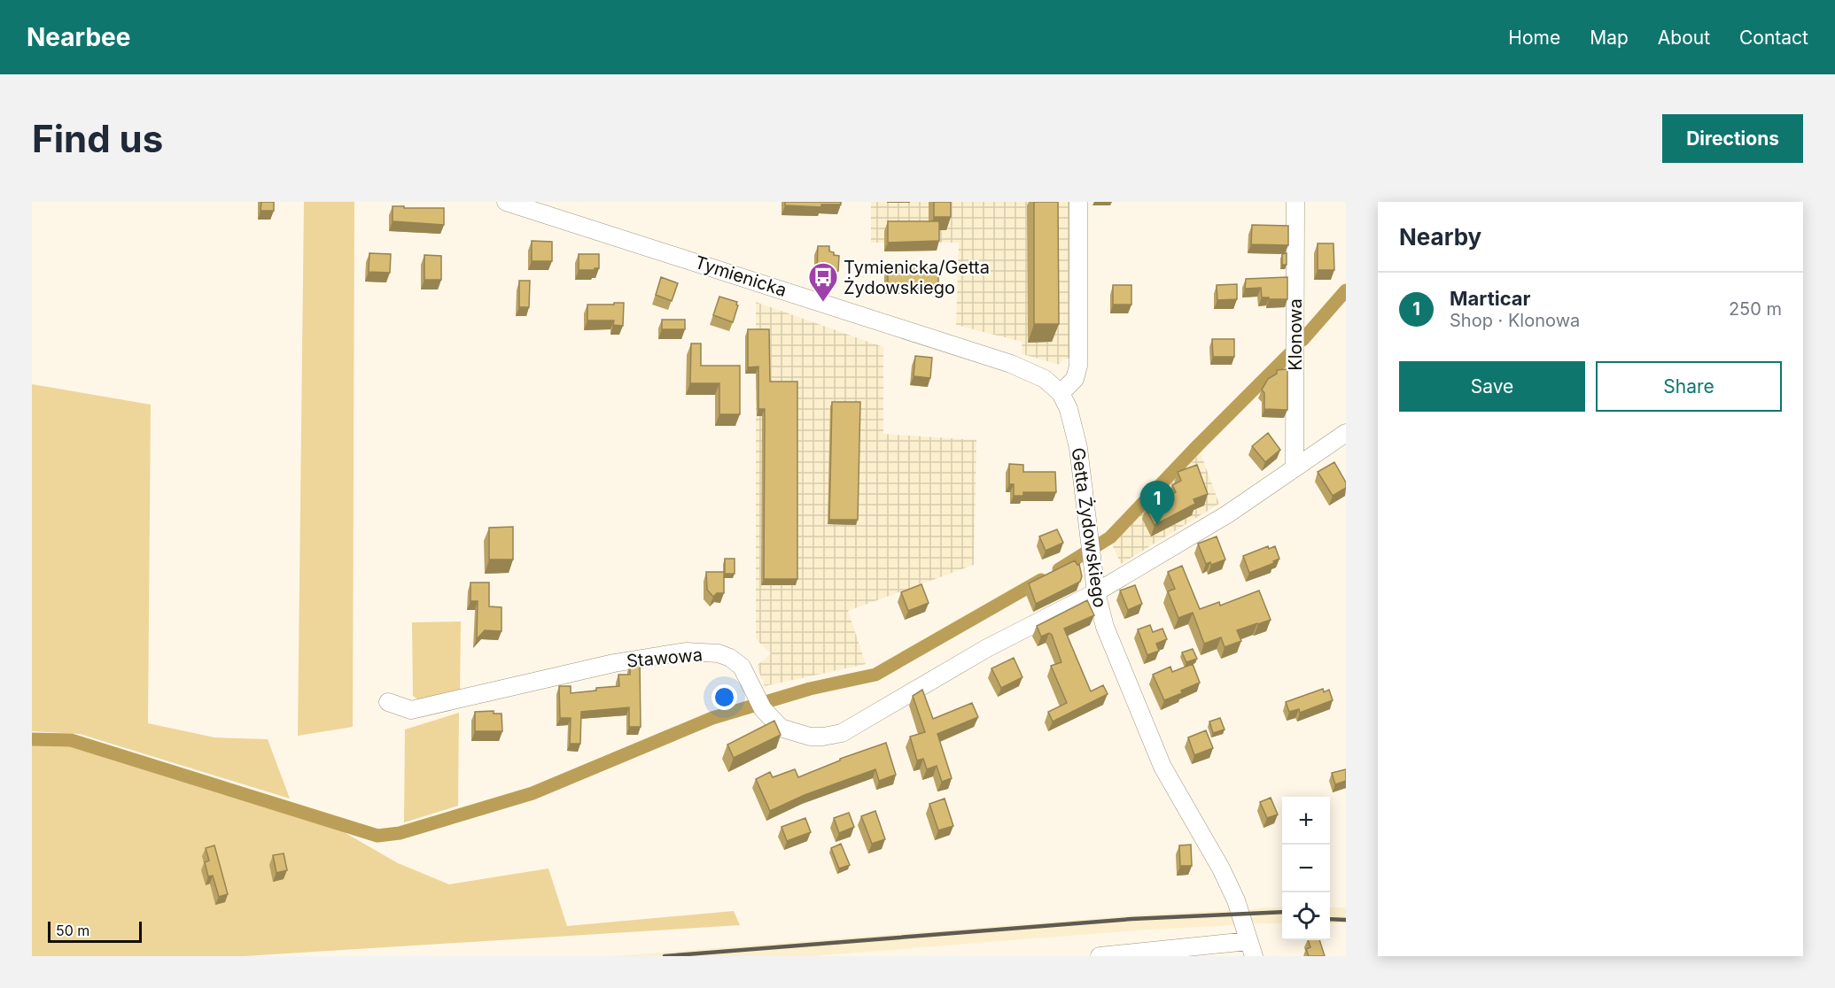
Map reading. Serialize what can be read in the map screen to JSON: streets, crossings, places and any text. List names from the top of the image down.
{
  "streets": {
    "street": [
      "Tymienicka",
      "Klonowa",
      "Getta Żydowskiego",
      "Stawowa"
    ]
  },
  "crossings": [
    ["Tymienicka", "Getta Żydowskiego"],
    ["Getta Żydowskiego", "Stawowa"]
  ],
  "places": {
    "bus stop": ["Tymienicka/Getta Żydowskiego"]
  },
  "scale_bar": "50 m",
  "page": {
    "header": "Nearbee",
    "nav": [
      "Home",
      "Map",
      "About",
      "Contact"
    ],
    "buttons": [
      "Directions",
      ["Save", "Share"]
    ],
    "title": "Find us",
    "heading": "Nearby",
    "list": [
      {
        "mark": "1",
        "name": "Marticar",
        "note": "Shop · Klonowa",
        "value": "250 m"
      }
    ],
    "pins": "1",
    "map_buttons": ["+", "−"],
    "scale": "50 m"
  }
}
